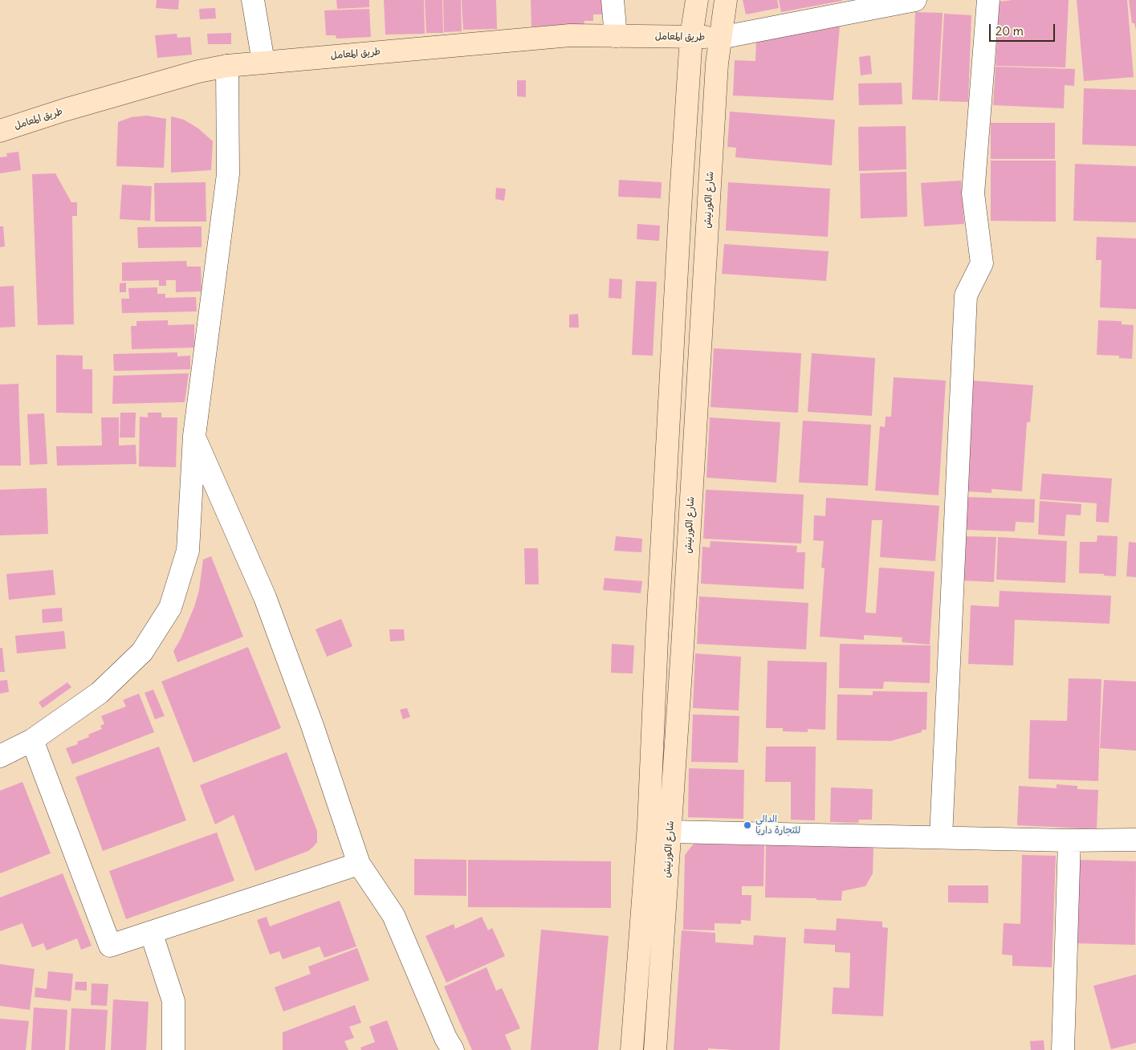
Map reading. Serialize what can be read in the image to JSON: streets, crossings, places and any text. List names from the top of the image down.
{
  "streets": {
    "main road": ["طريق المعامل", "شارع الكورنيش"]
  },
  "crossings": [
    ["طريق المعامل", "شارع الكورنيش"]
  ],
  "places": ["الدالي للتجارة داريا"],
  "scale_bar": "20 m"
}
